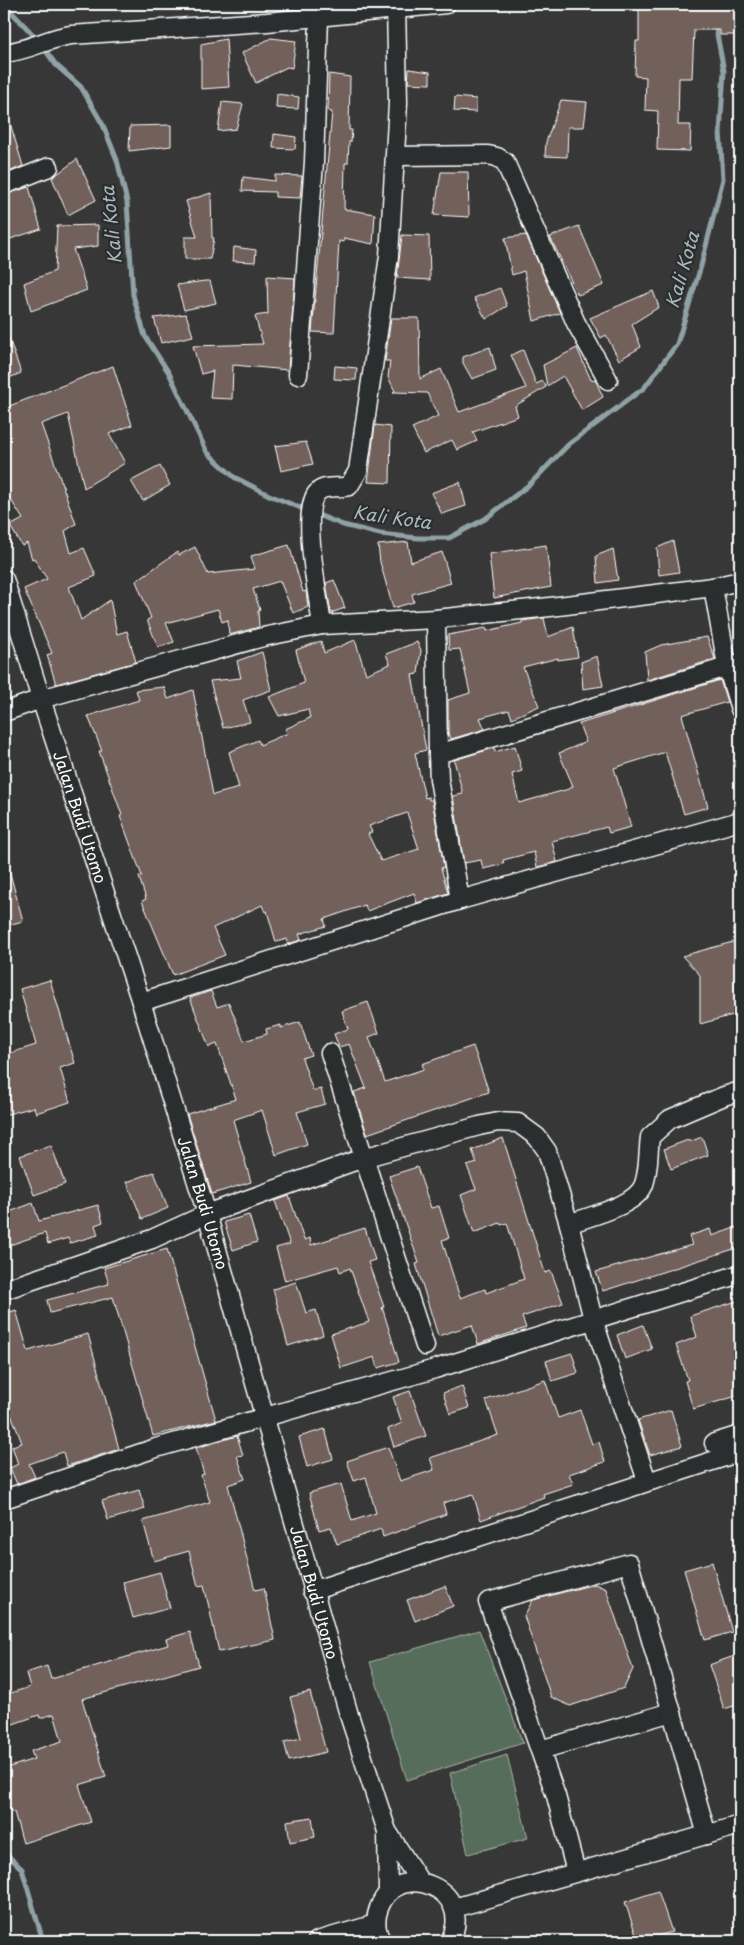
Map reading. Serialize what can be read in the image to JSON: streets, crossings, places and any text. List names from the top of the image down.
{
  "streets": {
    "street": ["Jalan Budi Utomo"]
  },
  "water": ["Kali Kota"]
}
